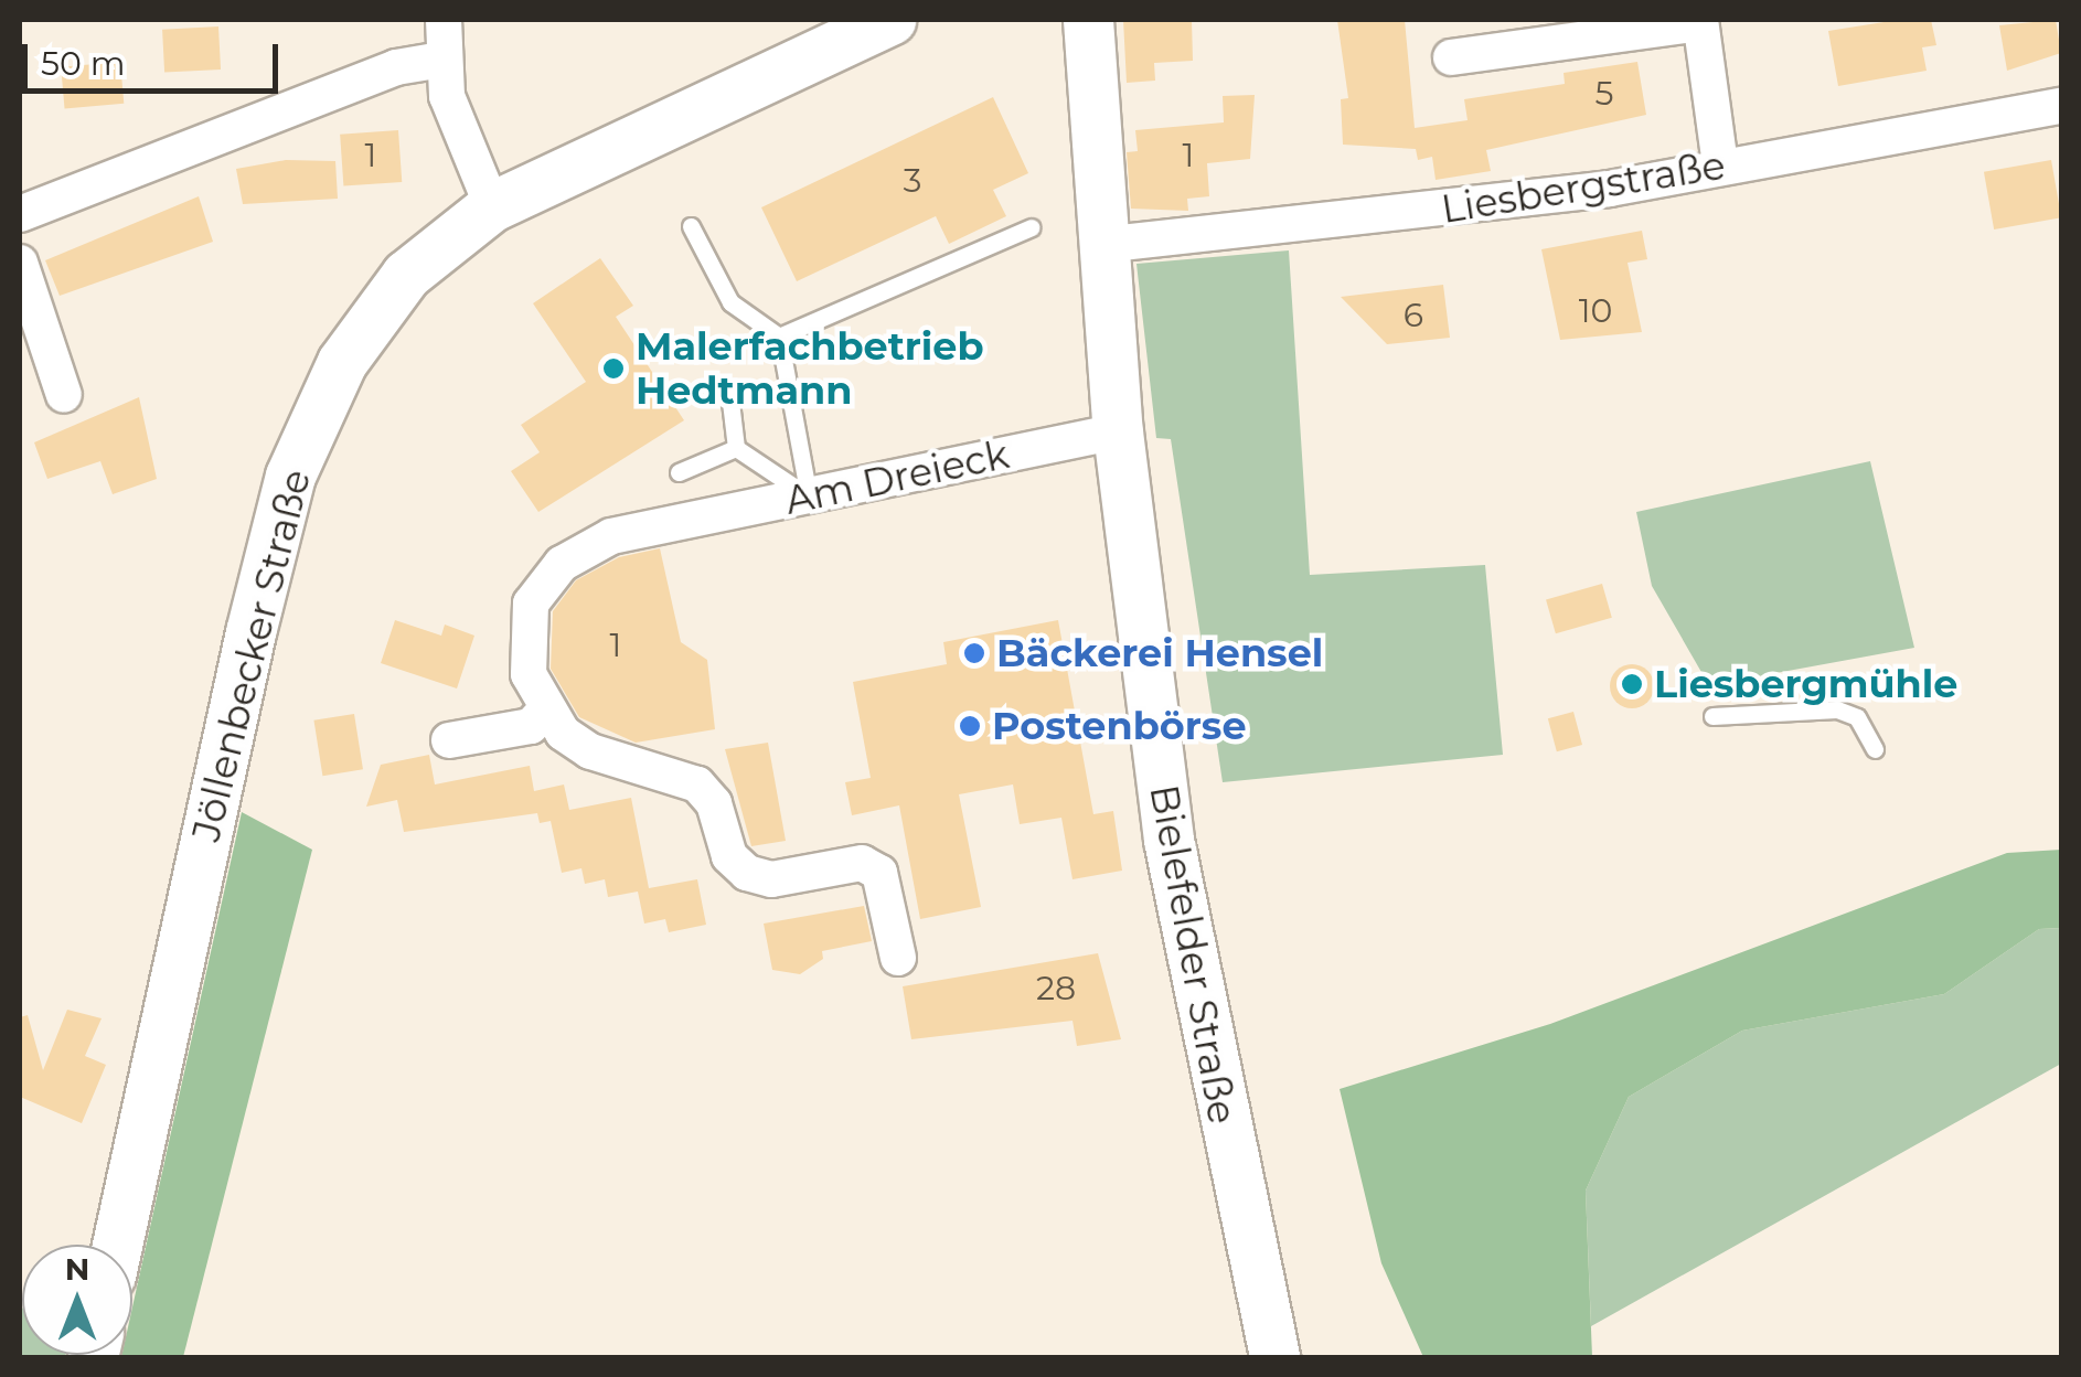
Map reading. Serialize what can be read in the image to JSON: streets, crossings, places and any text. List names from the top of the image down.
{
  "streets": {
    "main road": ["Jöllenbecker Straße", "Bielefelder Straße"],
    "street": ["Liesbergstraße", "Am Dreieck"]
  },
  "crossings": [
    ["Liesbergstraße", "Bielefelder Straße"],
    ["Am Dreieck", "Bielefelder Straße"]
  ],
  "places": [
    "Malerfachbetrieb Hedtmann",
    "Bäckerei Hensel",
    "Liesbergmühle",
    "Postenbörse"
  ],
  "house_numbers": [
    "5",
    "1",
    "1",
    "3",
    "10",
    "6",
    "1",
    "28"
  ],
  "scale_bar": "50 m",
  "north": "top"
}
